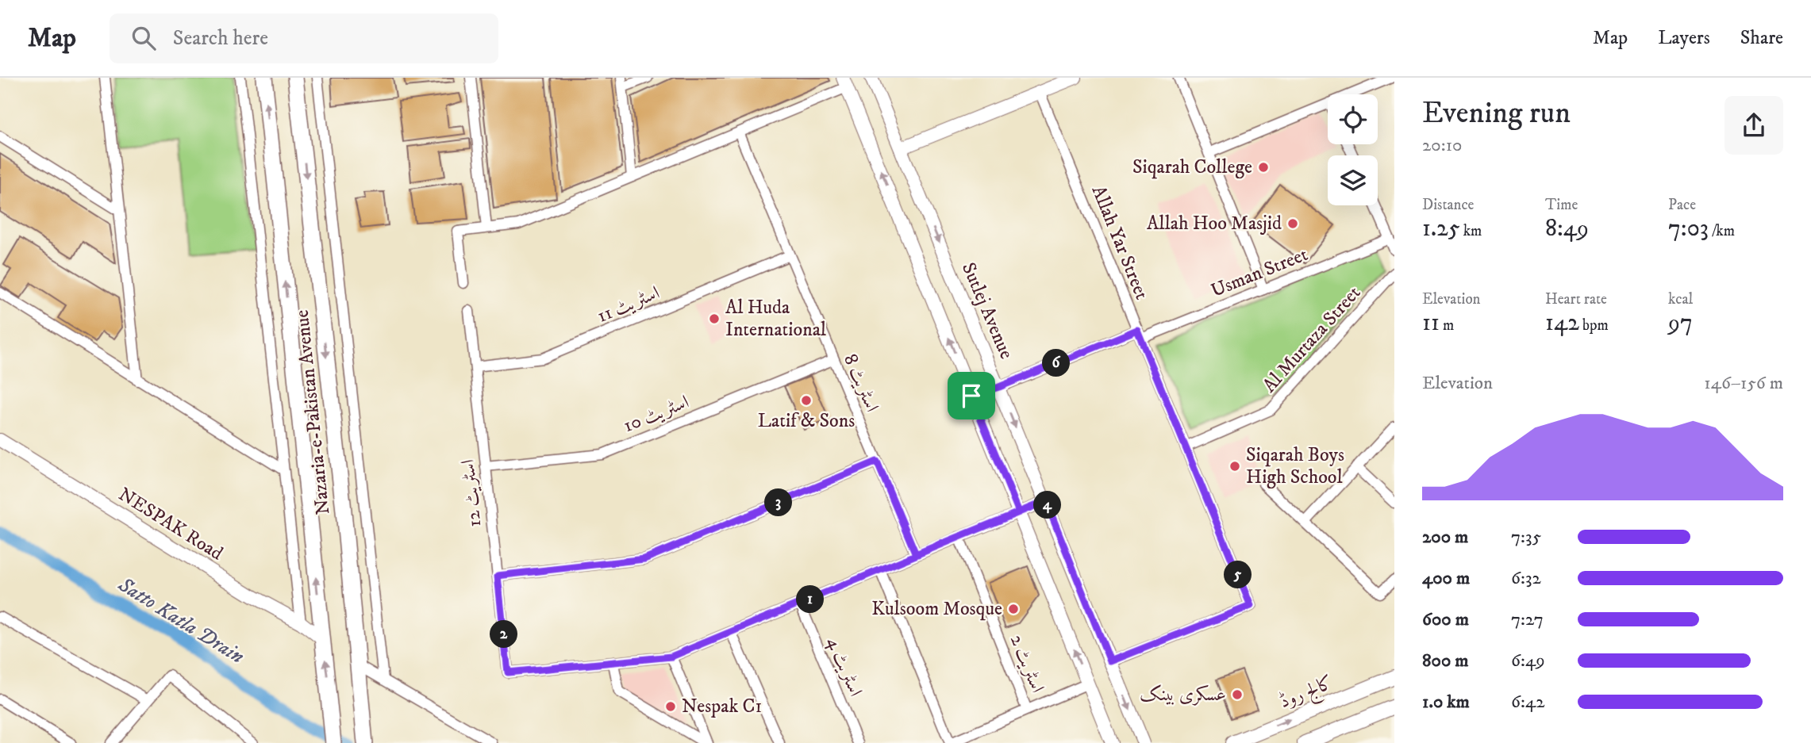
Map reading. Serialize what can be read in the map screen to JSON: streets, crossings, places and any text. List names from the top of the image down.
{
  "streets": {
    "main road": ["Nazaria-e-Pakistan Avenue", "کالج روڈ"],
    "street": [
      "Allah Yar Street",
      "Usman Street",
      "اسٹریٹ 11",
      "Sutlej Avenue",
      "Al Murtaza Street",
      "اسٹریٹ 8",
      "اسٹریٹ 10",
      "اسٹریٹ 12",
      "NESPAK Road",
      "اسٹریٹ 2",
      "اسٹریٹ 4"
    ]
  },
  "crossings": [
    ["Allah Yar Street", "Usman Street"],
    ["Allah Yar Street", "Sutlej Avenue"],
    ["Allah Yar Street", "Al Murtaza Street"],
    ["Usman Street", "Sutlej Avenue"],
    ["اسٹریٹ 11", "اسٹریٹ 8"],
    ["اسٹریٹ 11", "اسٹریٹ 12"],
    ["اسٹریٹ 8", "اسٹریٹ 10"],
    ["Nazaria-e-Pakistan Avenue", "NESPAK Road"],
    ["اسٹریٹ 10", "اسٹریٹ 12"]
  ],
  "water": ["Satto Katla Drain"],
  "places": [
    "Siqarah College",
    "Allah Hoo Masjid",
    "Al Huda International",
    "Latif & Sons",
    "Siqarah Boys High School",
    "Kulsoom Mosque",
    "عسکری بینک",
    "Nespak C1"
  ],
  "page": {
    "header": "Map",
    "search": "Search here",
    "nav": ["Map", "Layers", "Share"],
    "heading": ["Evening run", "20:10"],
    "stats": [
      ["Distance", "1.25 km"],
      ["Time", "8:49"],
      ["Pace", "7:03 /km"],
      ["Elevation", "11 m"],
      ["Heart rate", "142 bpm"],
      ["kcal", "97"]
    ],
    "pins": [
      "6",
      "3",
      "4",
      "5",
      "1",
      "2"
    ],
    "chart": ["Elevation", "146–156 m"],
    "list": [
      {
        "name": "200 m",
        "note": "7:35"
      },
      {
        "name": "400 m",
        "note": "6:32"
      },
      {
        "name": "600 m",
        "note": "7:27"
      },
      {
        "name": "800 m",
        "note": "6:49"
      },
      {
        "name": "1.0 km",
        "note": "6:42"
      }
    ]
  }
}
